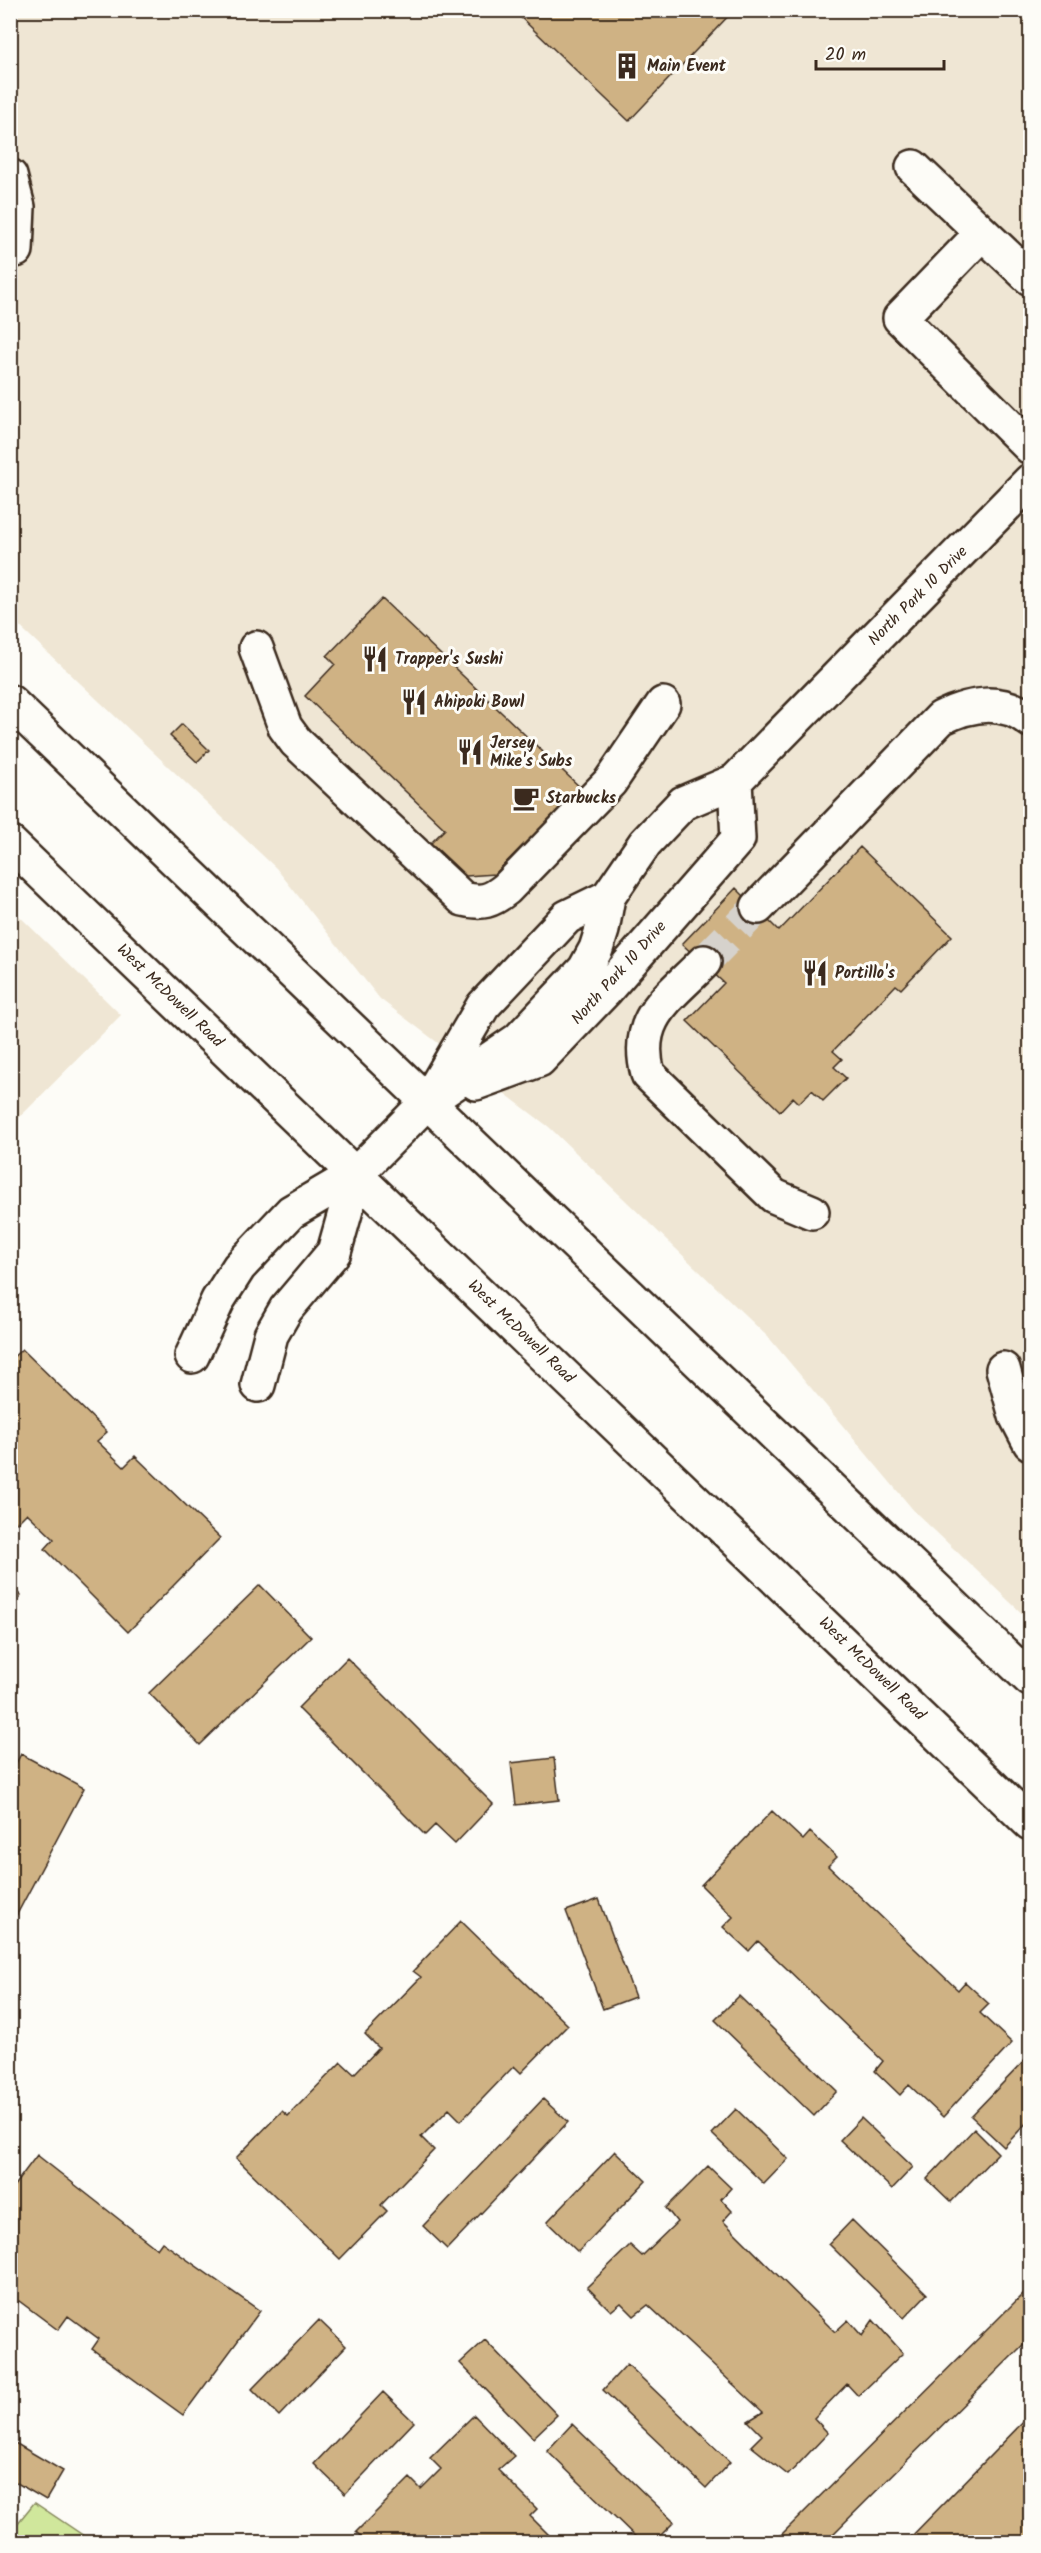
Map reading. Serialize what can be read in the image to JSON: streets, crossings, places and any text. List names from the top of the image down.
{
  "streets": {
    "main road": ["North Park 10 Drive", "West McDowell Road"]
  },
  "crossings": [
    ["North Park 10 Drive", "West McDowell Road"]
  ],
  "places": {
    "building": ["Main Event"],
    "restaurant": [
      "Trapper's Sushi",
      "Ahipoki Bowl",
      "Jersey Mike's Subs",
      "Portillo's"
    ],
    "cafe": ["Starbucks"]
  },
  "scale_bar": "20 m"
}
